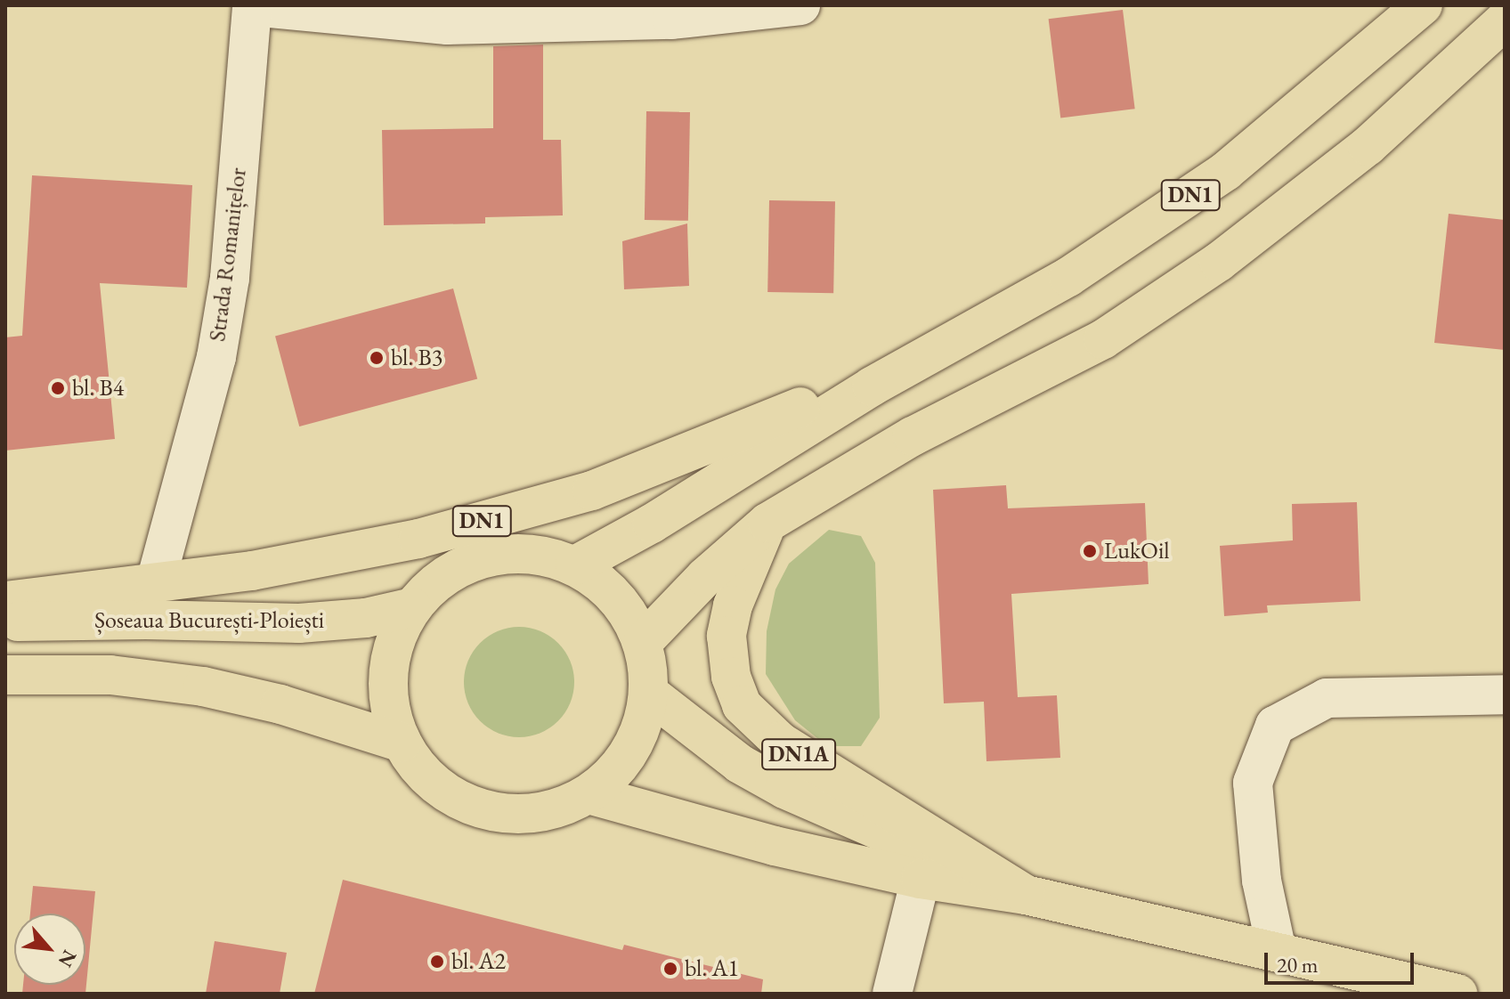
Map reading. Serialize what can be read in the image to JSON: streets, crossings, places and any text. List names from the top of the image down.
{
  "streets": {
    "main road": ["DN1", "Șoseaua București-Ploiești", "DN1A"],
    "street": ["Strada Romanițelor"]
  },
  "crossings": [
    ["DN1", "Strada Romanițelor"],
    ["DN1", "Șoseaua București-Ploiești"],
    ["DN1", "DN1A"]
  ],
  "places": [
    "bl. B3",
    "bl. B4",
    "LukOil",
    "bl. A2",
    "bl. A1"
  ],
  "scale_bar": "20 m",
  "north": "bottom right"
}
